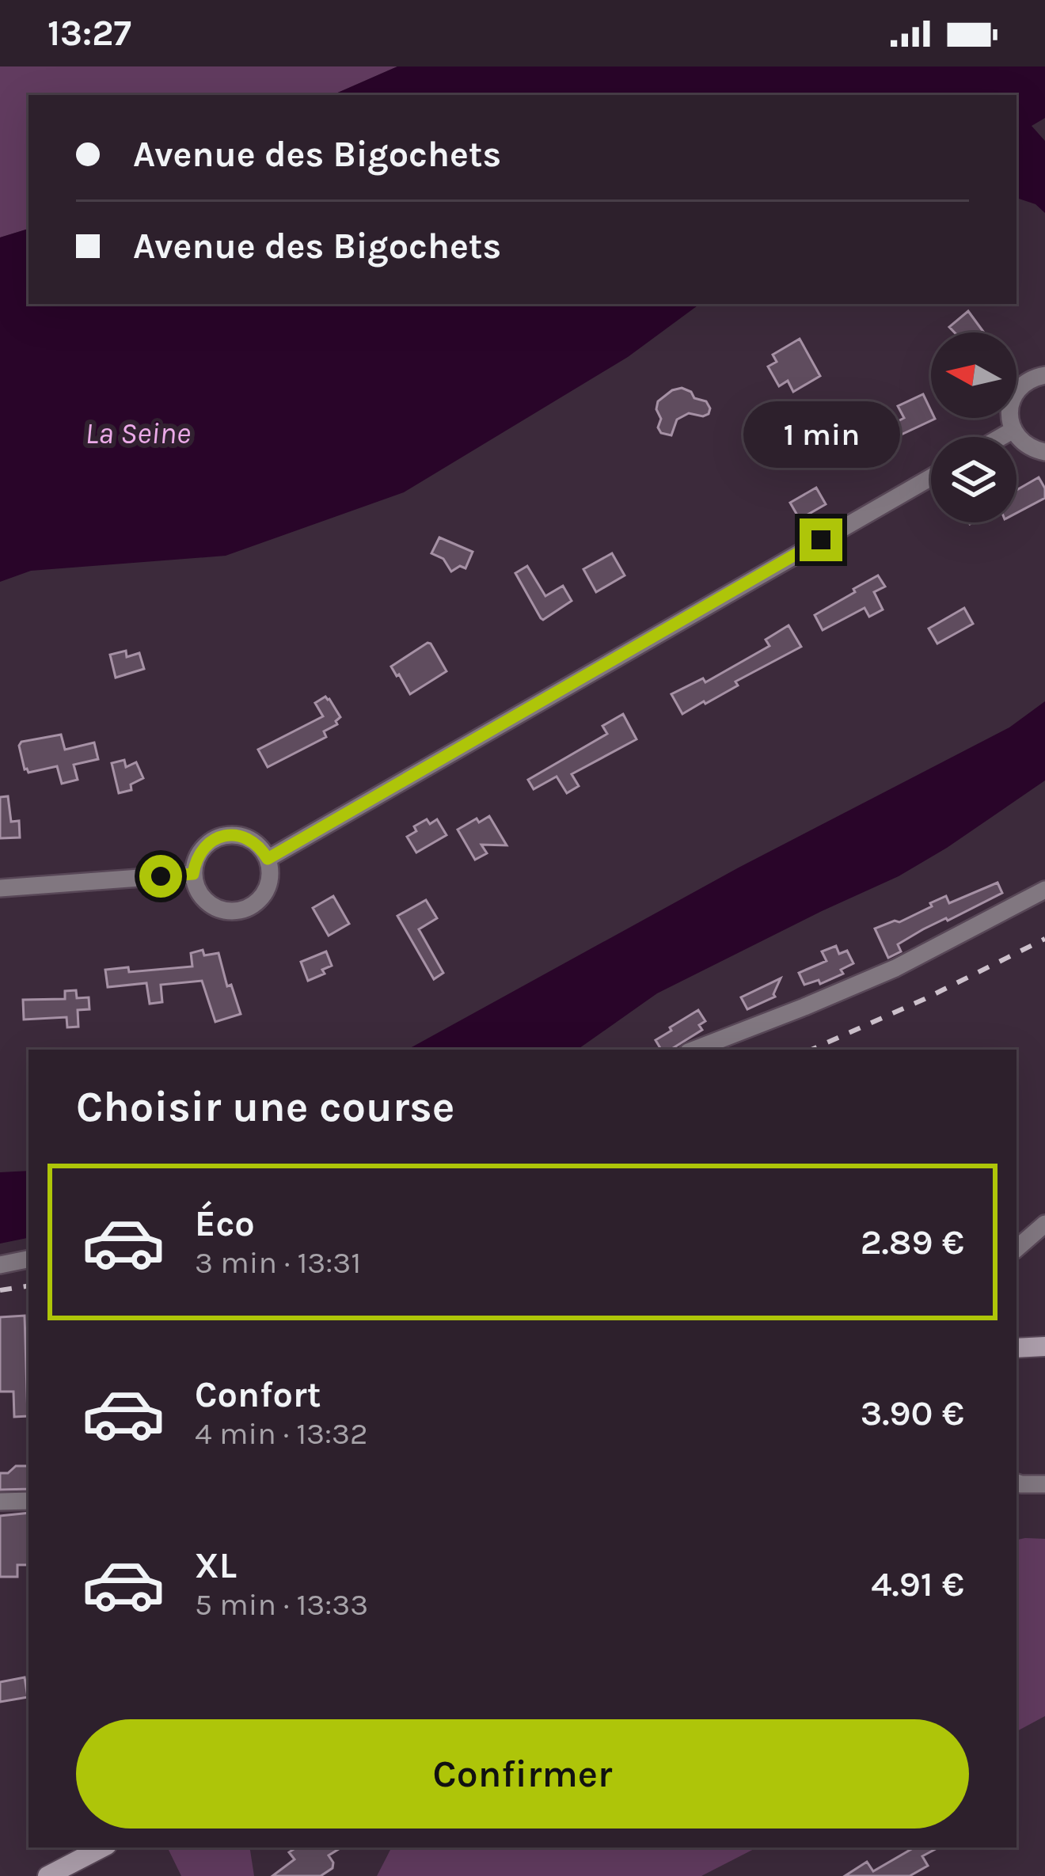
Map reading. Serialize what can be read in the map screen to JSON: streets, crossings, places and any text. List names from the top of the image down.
{
  "water": ["La Seine"],
  "north": "left",
  "page": {
    "status": "13:27",
    "banner": ["Avenue des Bigochets", "Avenue des Bigochets"],
    "bubble": "1 min",
    "heading": "Choisir une course",
    "list": [
      {
        "name": "Éco",
        "note": "3 min · 13:31",
        "value": "2.89 €"
      },
      {
        "name": "Confort",
        "note": "4 min · 13:32",
        "value": "3.90 €"
      },
      {
        "name": "XL",
        "note": "5 min · 13:33",
        "value": "4.91 €"
      }
    ],
    "buttons": "Confirmer"
  }
}
